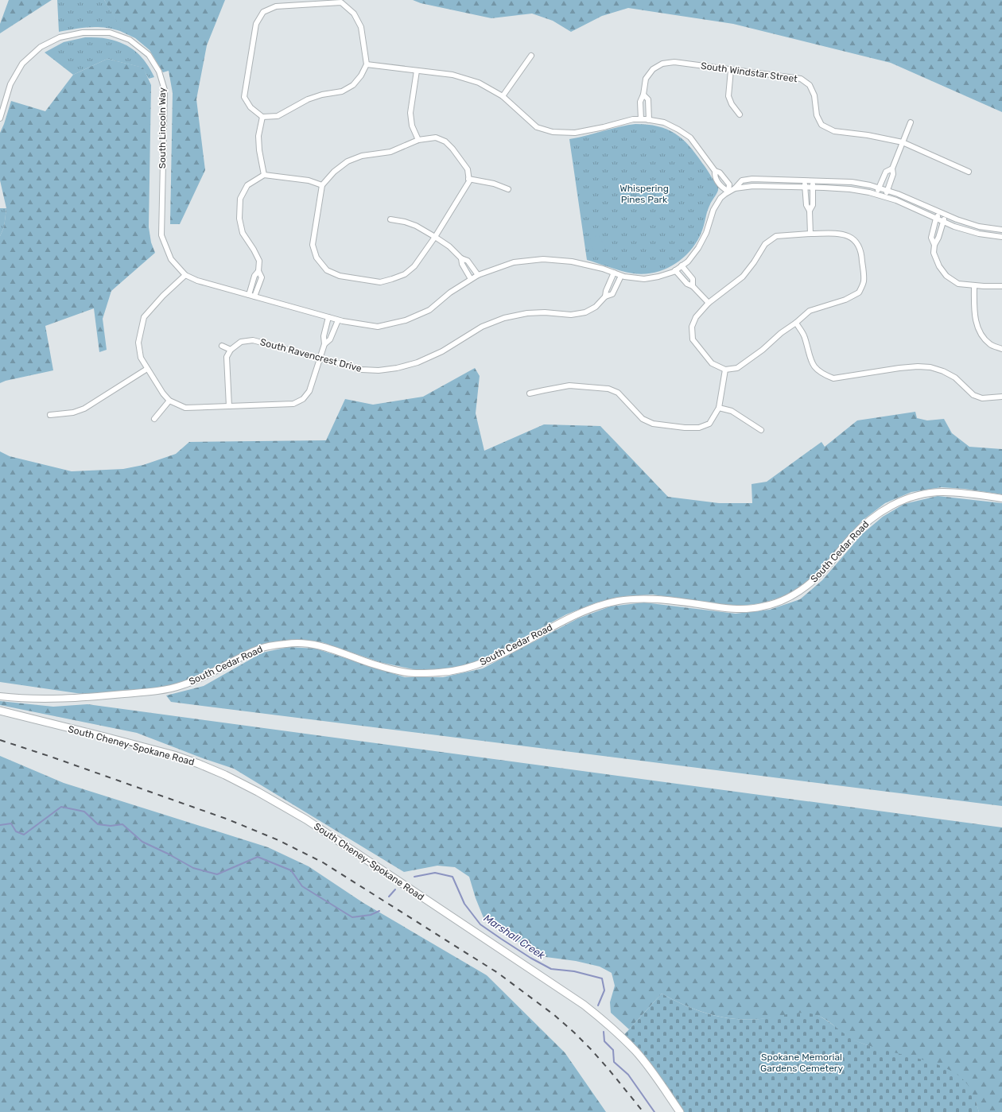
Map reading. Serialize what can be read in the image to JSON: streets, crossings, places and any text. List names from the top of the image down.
{
  "streets": {
    "main road": ["South Cheney-Spokane Road"],
    "street": [
      "South Windstar Street",
      "South Lincoln Way",
      "South Ravencrest Drive",
      "South Cedar Road"
    ]
  },
  "crossings": [
    ["South Lincoln Way", "South Ravencrest Drive"]
  ],
  "water": ["Marshall Creek"],
  "parks": ["Whispering Pines Park", "Spokane Memorial Gardens Cemetery"]
}
